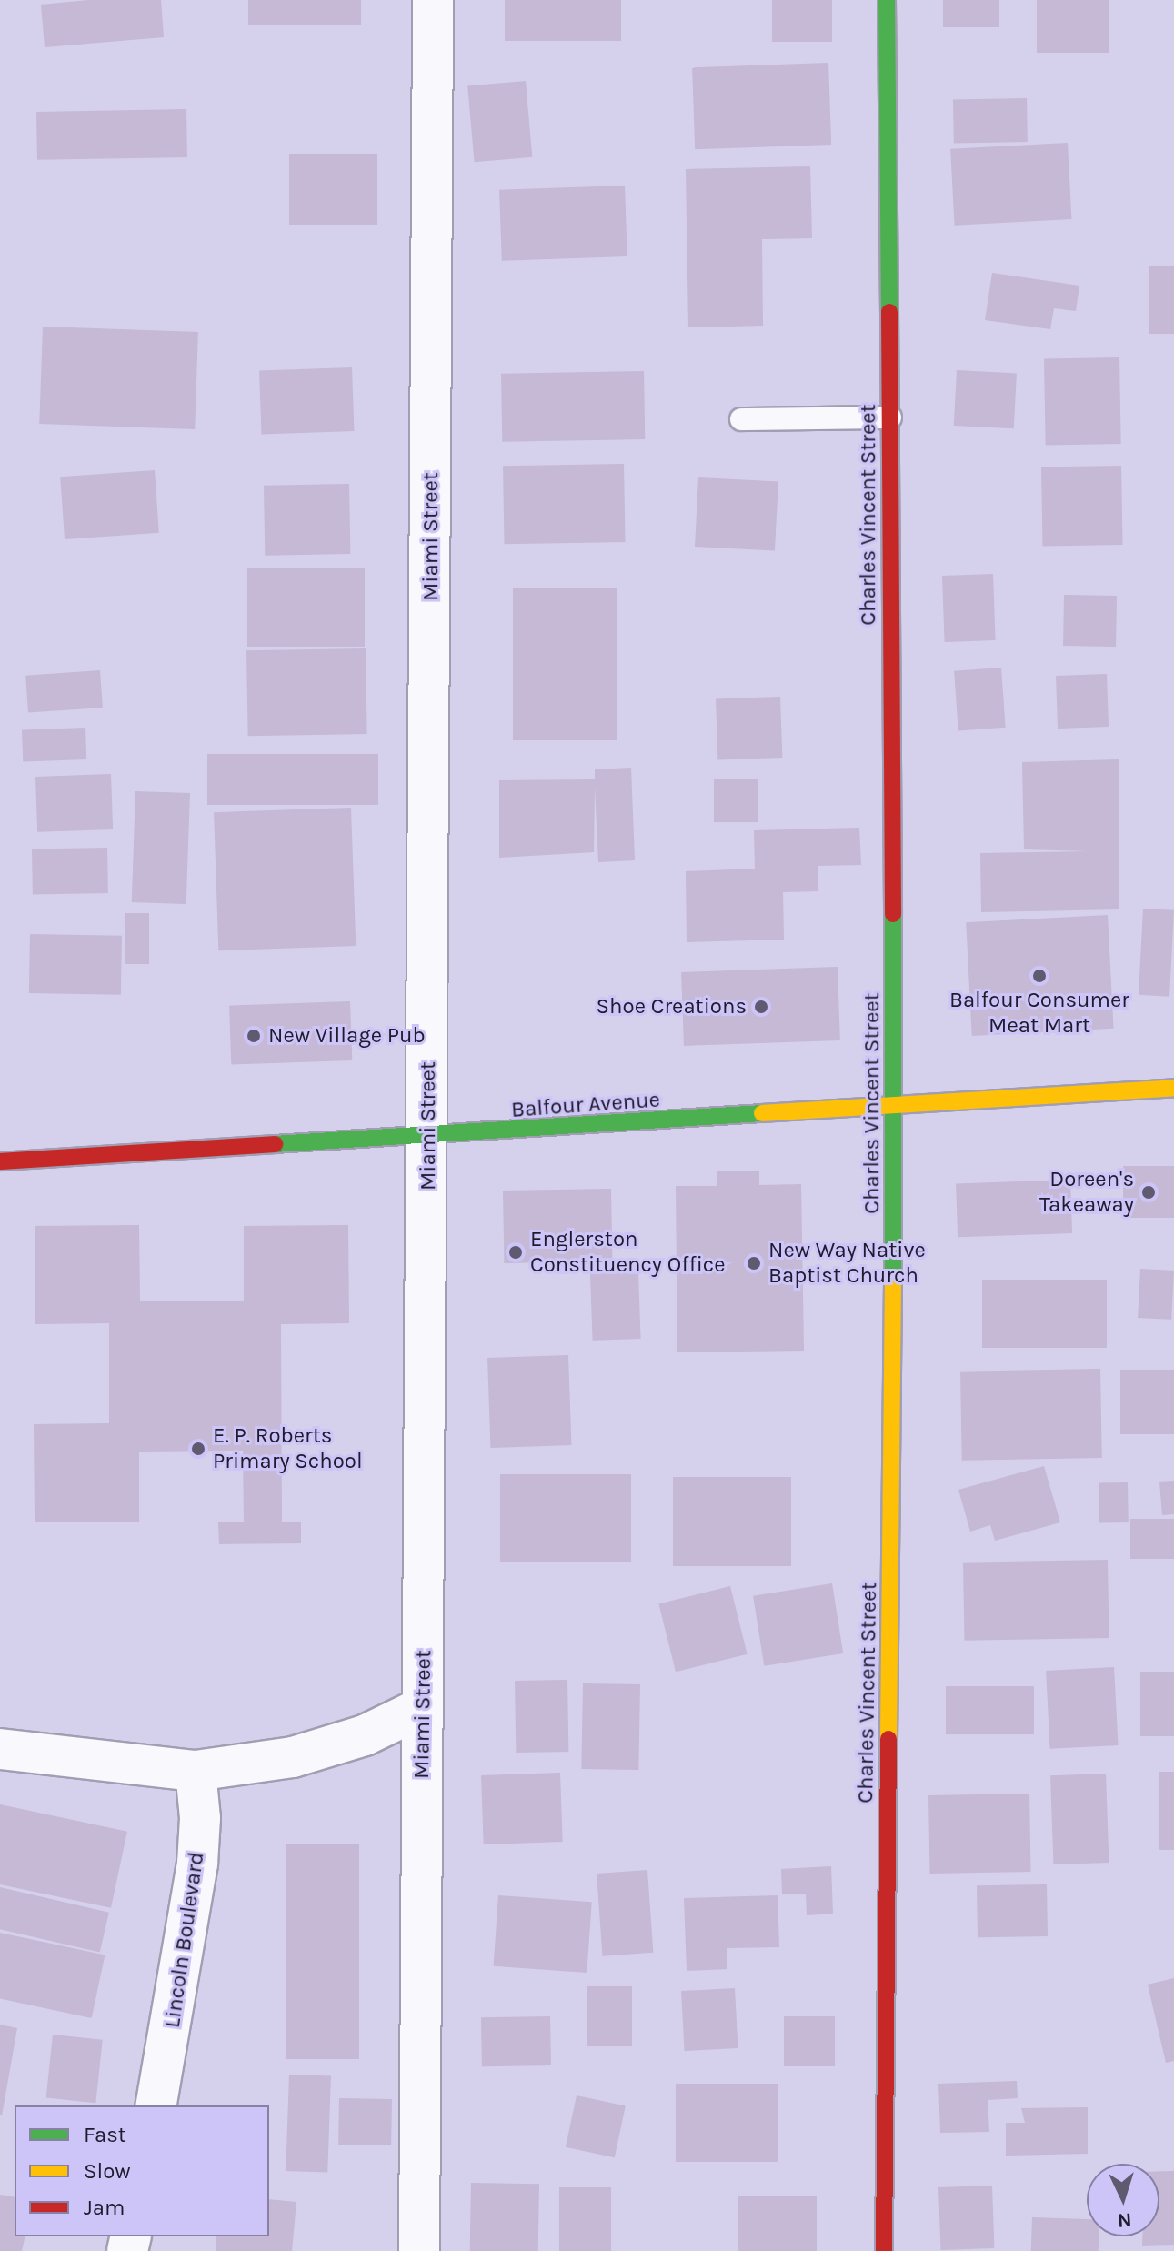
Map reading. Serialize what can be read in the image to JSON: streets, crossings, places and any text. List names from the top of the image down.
{
  "streets": {
    "street": [
      "Charles Vincent Street",
      "Miami Street",
      "Balfour Avenue",
      "Lincoln Boulevard"
    ]
  },
  "crossings": [
    ["Charles Vincent Street", "Balfour Avenue"],
    ["Miami Street", "Balfour Avenue"]
  ],
  "places": [
    "Balfour Consumer Meat Mart",
    "Shoe Creations",
    "New Village Pub",
    "Doreen's Takeaway",
    "Englerston Constituency Office",
    "New Way Native Baptist Church",
    "E. P. Roberts Primary School"
  ],
  "legend": ["Fast", "Slow", "Jam"],
  "north": "bottom"
}
